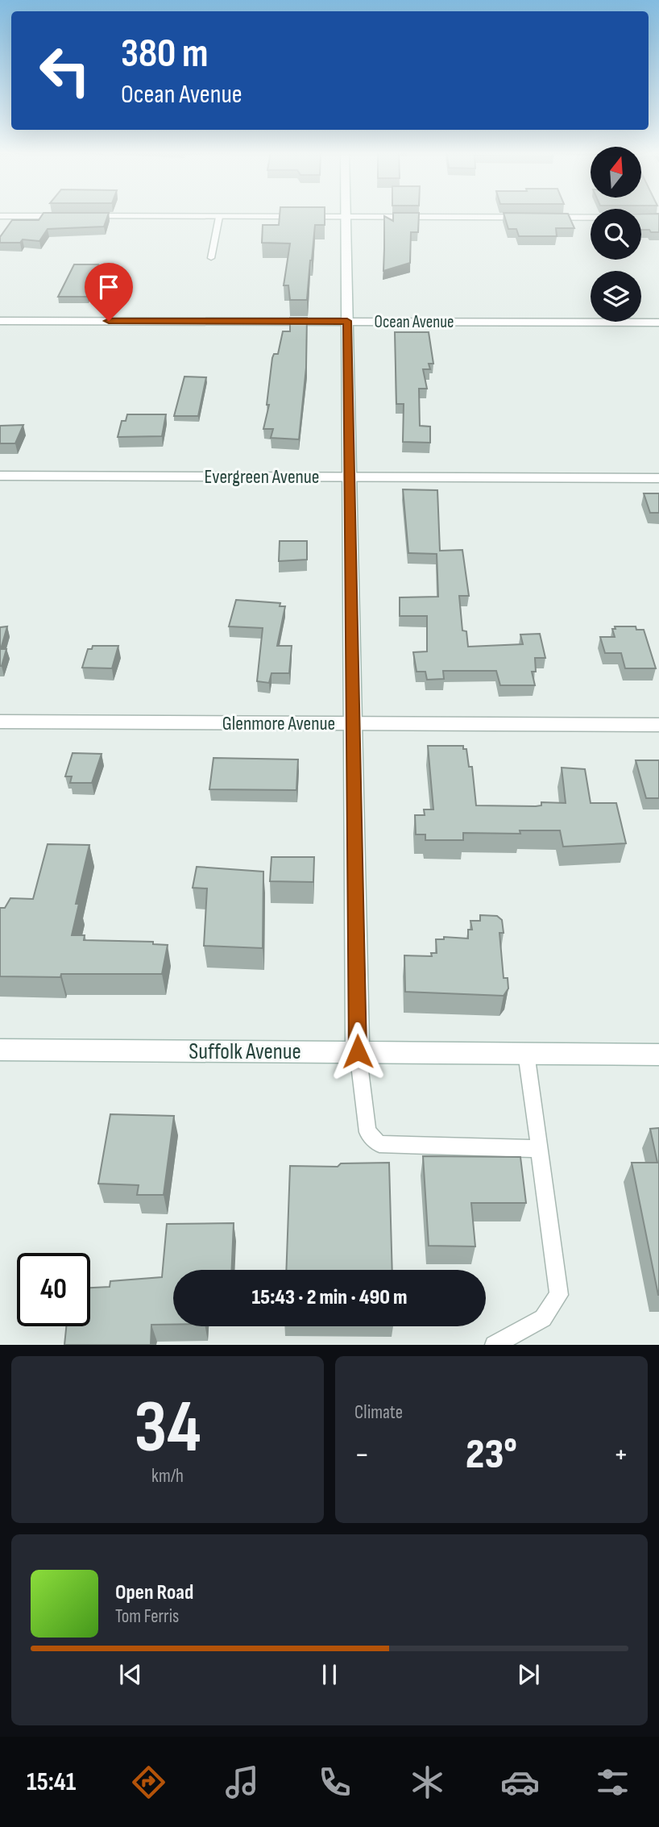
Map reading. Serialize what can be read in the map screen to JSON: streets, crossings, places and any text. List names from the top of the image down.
{
  "streets": {
    "street": [
      "Ocean Avenue",
      "Evergreen Avenue",
      "Glenmore Avenue",
      "Suffolk Avenue"
    ]
  },
  "north": "top",
  "page": {
    "turn": ["380 m", "Ocean Avenue"],
    "limit": "40",
    "trip": "15:43 · 2 min · 490 m",
    "tile": [
      ["34", "km/h"],
      "Climate"
    ],
    "heat": ["−", "23°", "+"],
    "song": ["Open Road", "Tom Ferris"],
    "tabs": "15:41"
  }
}
